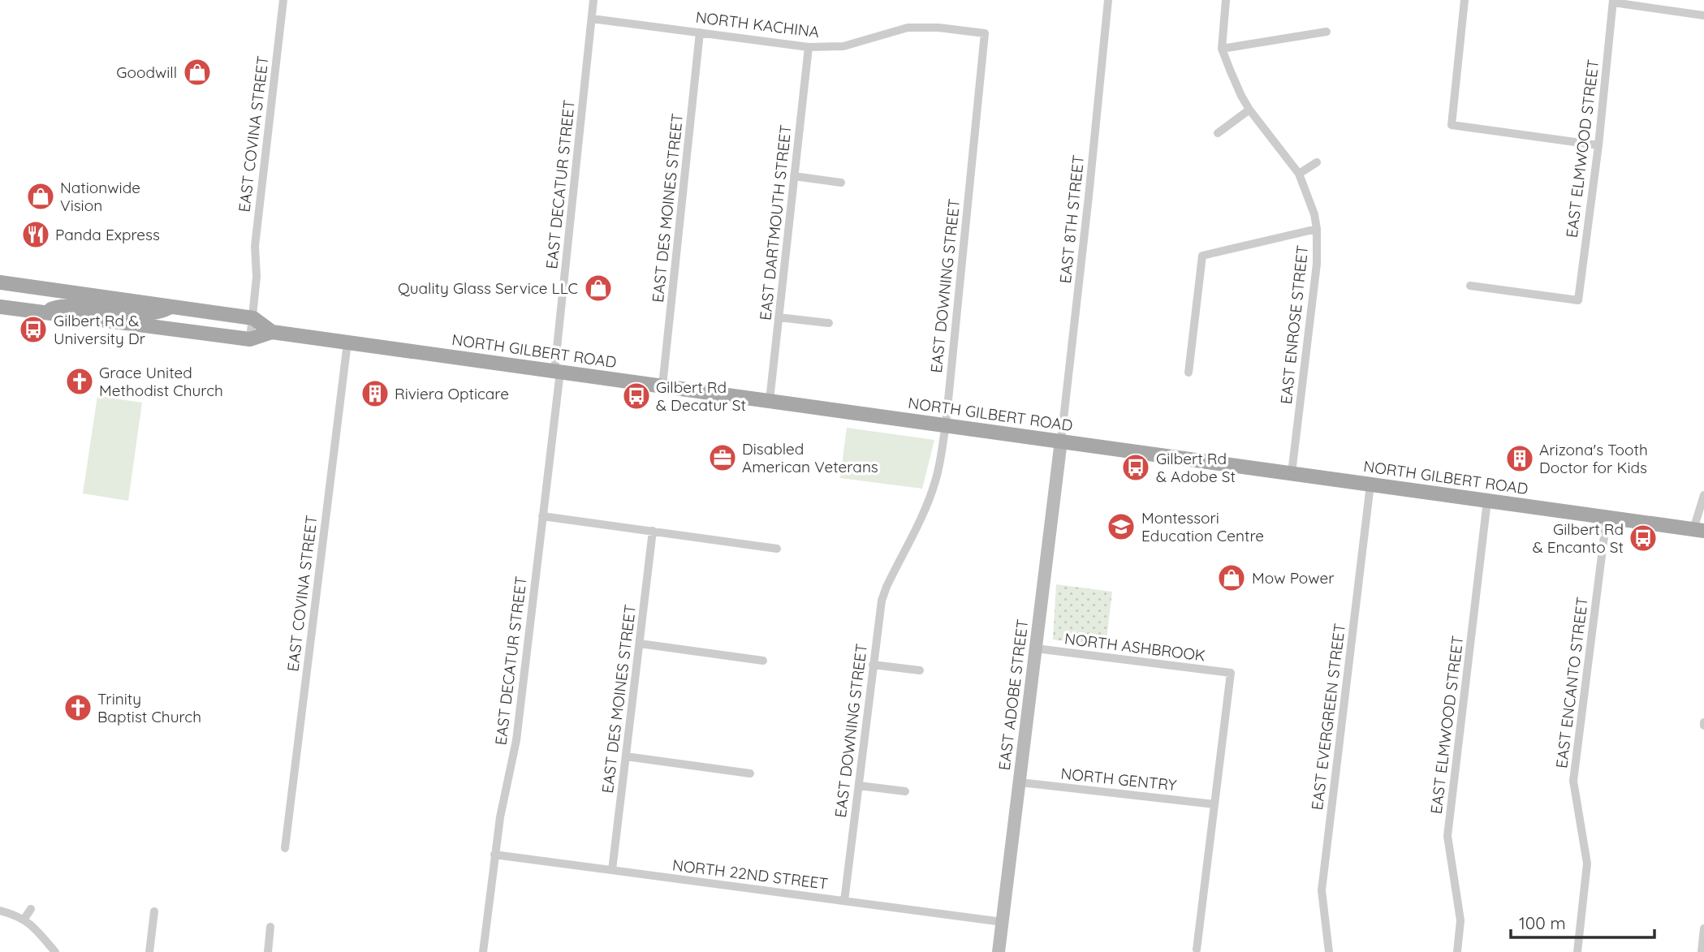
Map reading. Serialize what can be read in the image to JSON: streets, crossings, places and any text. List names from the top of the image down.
{
  "streets": {
    "main road": ["NORTH GILBERT ROAD"],
    "street": [
      "NORTH KACHINA",
      "EAST COVINA STREET",
      "EAST ELMWOOD STREET",
      "EAST DECATUR STREET",
      "EAST DES MOINES STREET",
      "EAST 8TH STREET",
      "EAST DARTMOUTH STREET",
      "EAST DOWNING STREET",
      "EAST ENROSE STREET",
      "NORTH ASHBROOK",
      "EAST ENCANTO STREET",
      "EAST ADOBE STREET",
      "EAST EVERGREEN STREET",
      "NORTH GENTRY",
      "NORTH 22ND STREET"
    ]
  },
  "crossings": [
    ["NORTH KACHINA", "EAST DECATUR STREET"],
    ["NORTH KACHINA", "EAST DES MOINES STREET"],
    ["NORTH KACHINA", "EAST DARTMOUTH STREET"],
    ["NORTH KACHINA", "EAST DOWNING STREET"],
    ["EAST COVINA STREET", "NORTH GILBERT ROAD"],
    ["EAST ELMWOOD STREET", "NORTH GILBERT ROAD"],
    ["EAST DECATUR STREET", "NORTH GILBERT ROAD"],
    ["EAST DECATUR STREET", "NORTH 22ND STREET"],
    ["EAST DES MOINES STREET", "NORTH GILBERT ROAD"],
    ["EAST DES MOINES STREET", "NORTH 22ND STREET"],
    ["EAST 8TH STREET", "NORTH GILBERT ROAD"],
    ["EAST 8TH STREET", "EAST ADOBE STREET"],
    ["EAST DARTMOUTH STREET", "NORTH GILBERT ROAD"],
    ["EAST DOWNING STREET", "NORTH GILBERT ROAD"],
    ["EAST DOWNING STREET", "NORTH 22ND STREET"],
    ["EAST ENROSE STREET", "NORTH GILBERT ROAD"],
    ["NORTH GILBERT ROAD", "EAST ENCANTO STREET"],
    ["NORTH GILBERT ROAD", "EAST ADOBE STREET"],
    ["NORTH GILBERT ROAD", "EAST EVERGREEN STREET"],
    ["NORTH ASHBROOK", "EAST ADOBE STREET"],
    ["NORTH ASHBROOK", "NORTH GENTRY"],
    ["EAST ADOBE STREET", "NORTH GENTRY"],
    ["EAST ADOBE STREET", "NORTH 22ND STREET"]
  ],
  "places": {
    "shop": [
      "Goodwill",
      "Nationwide Vision",
      "Quality Glass Service LLC",
      "Mow Power"
    ],
    "restaurant": ["Panda Express"],
    "bus stop": [
      "Gilbert Rd & University Dr",
      "Gilbert Rd & Decatur St",
      "Gilbert Rd & Adobe St",
      "Gilbert Rd & Encanto St"
    ],
    "church": ["Grace United Methodist Church", "Trinity Baptist Church"],
    "building": ["Riviera Opticare", "Arizona's Tooth Doctor for Kids"],
    "office": ["Disabled American Veterans"],
    "school or university": ["Montessori Education Centre"]
  },
  "scale_bar": "100 m"
}
